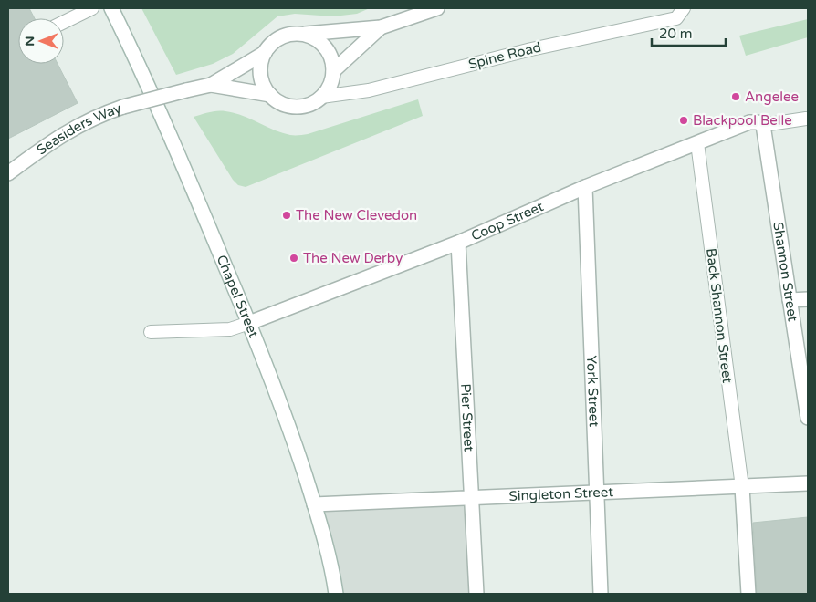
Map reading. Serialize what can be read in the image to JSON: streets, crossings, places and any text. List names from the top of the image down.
{
  "streets": {
    "street": [
      "Seasiders Way",
      "Coop Street",
      "Shannon Street",
      "Chapel Street",
      "York Street",
      "Pier Street",
      "Singleton Street"
    ],
    "lane": ["Spine Road", "Back Shannon Street"]
  },
  "crossings": [
    ["Spine Road", "Seasiders Way"],
    ["Coop Street", "Shannon Street"],
    ["Coop Street", "Chapel Street"],
    ["Coop Street", "Back Shannon Street"],
    ["Coop Street", "York Street"],
    ["Coop Street", "Pier Street"],
    ["Chapel Street", "Singleton Street"],
    ["Back Shannon Street", "Singleton Street"],
    ["York Street", "Singleton Street"],
    ["Pier Street", "Singleton Street"]
  ],
  "places": [
    "Angelee",
    "Blackpool Belle",
    "The New Clevedon",
    "The New Derby"
  ],
  "scale_bar": "20 m",
  "north": "left"
}
